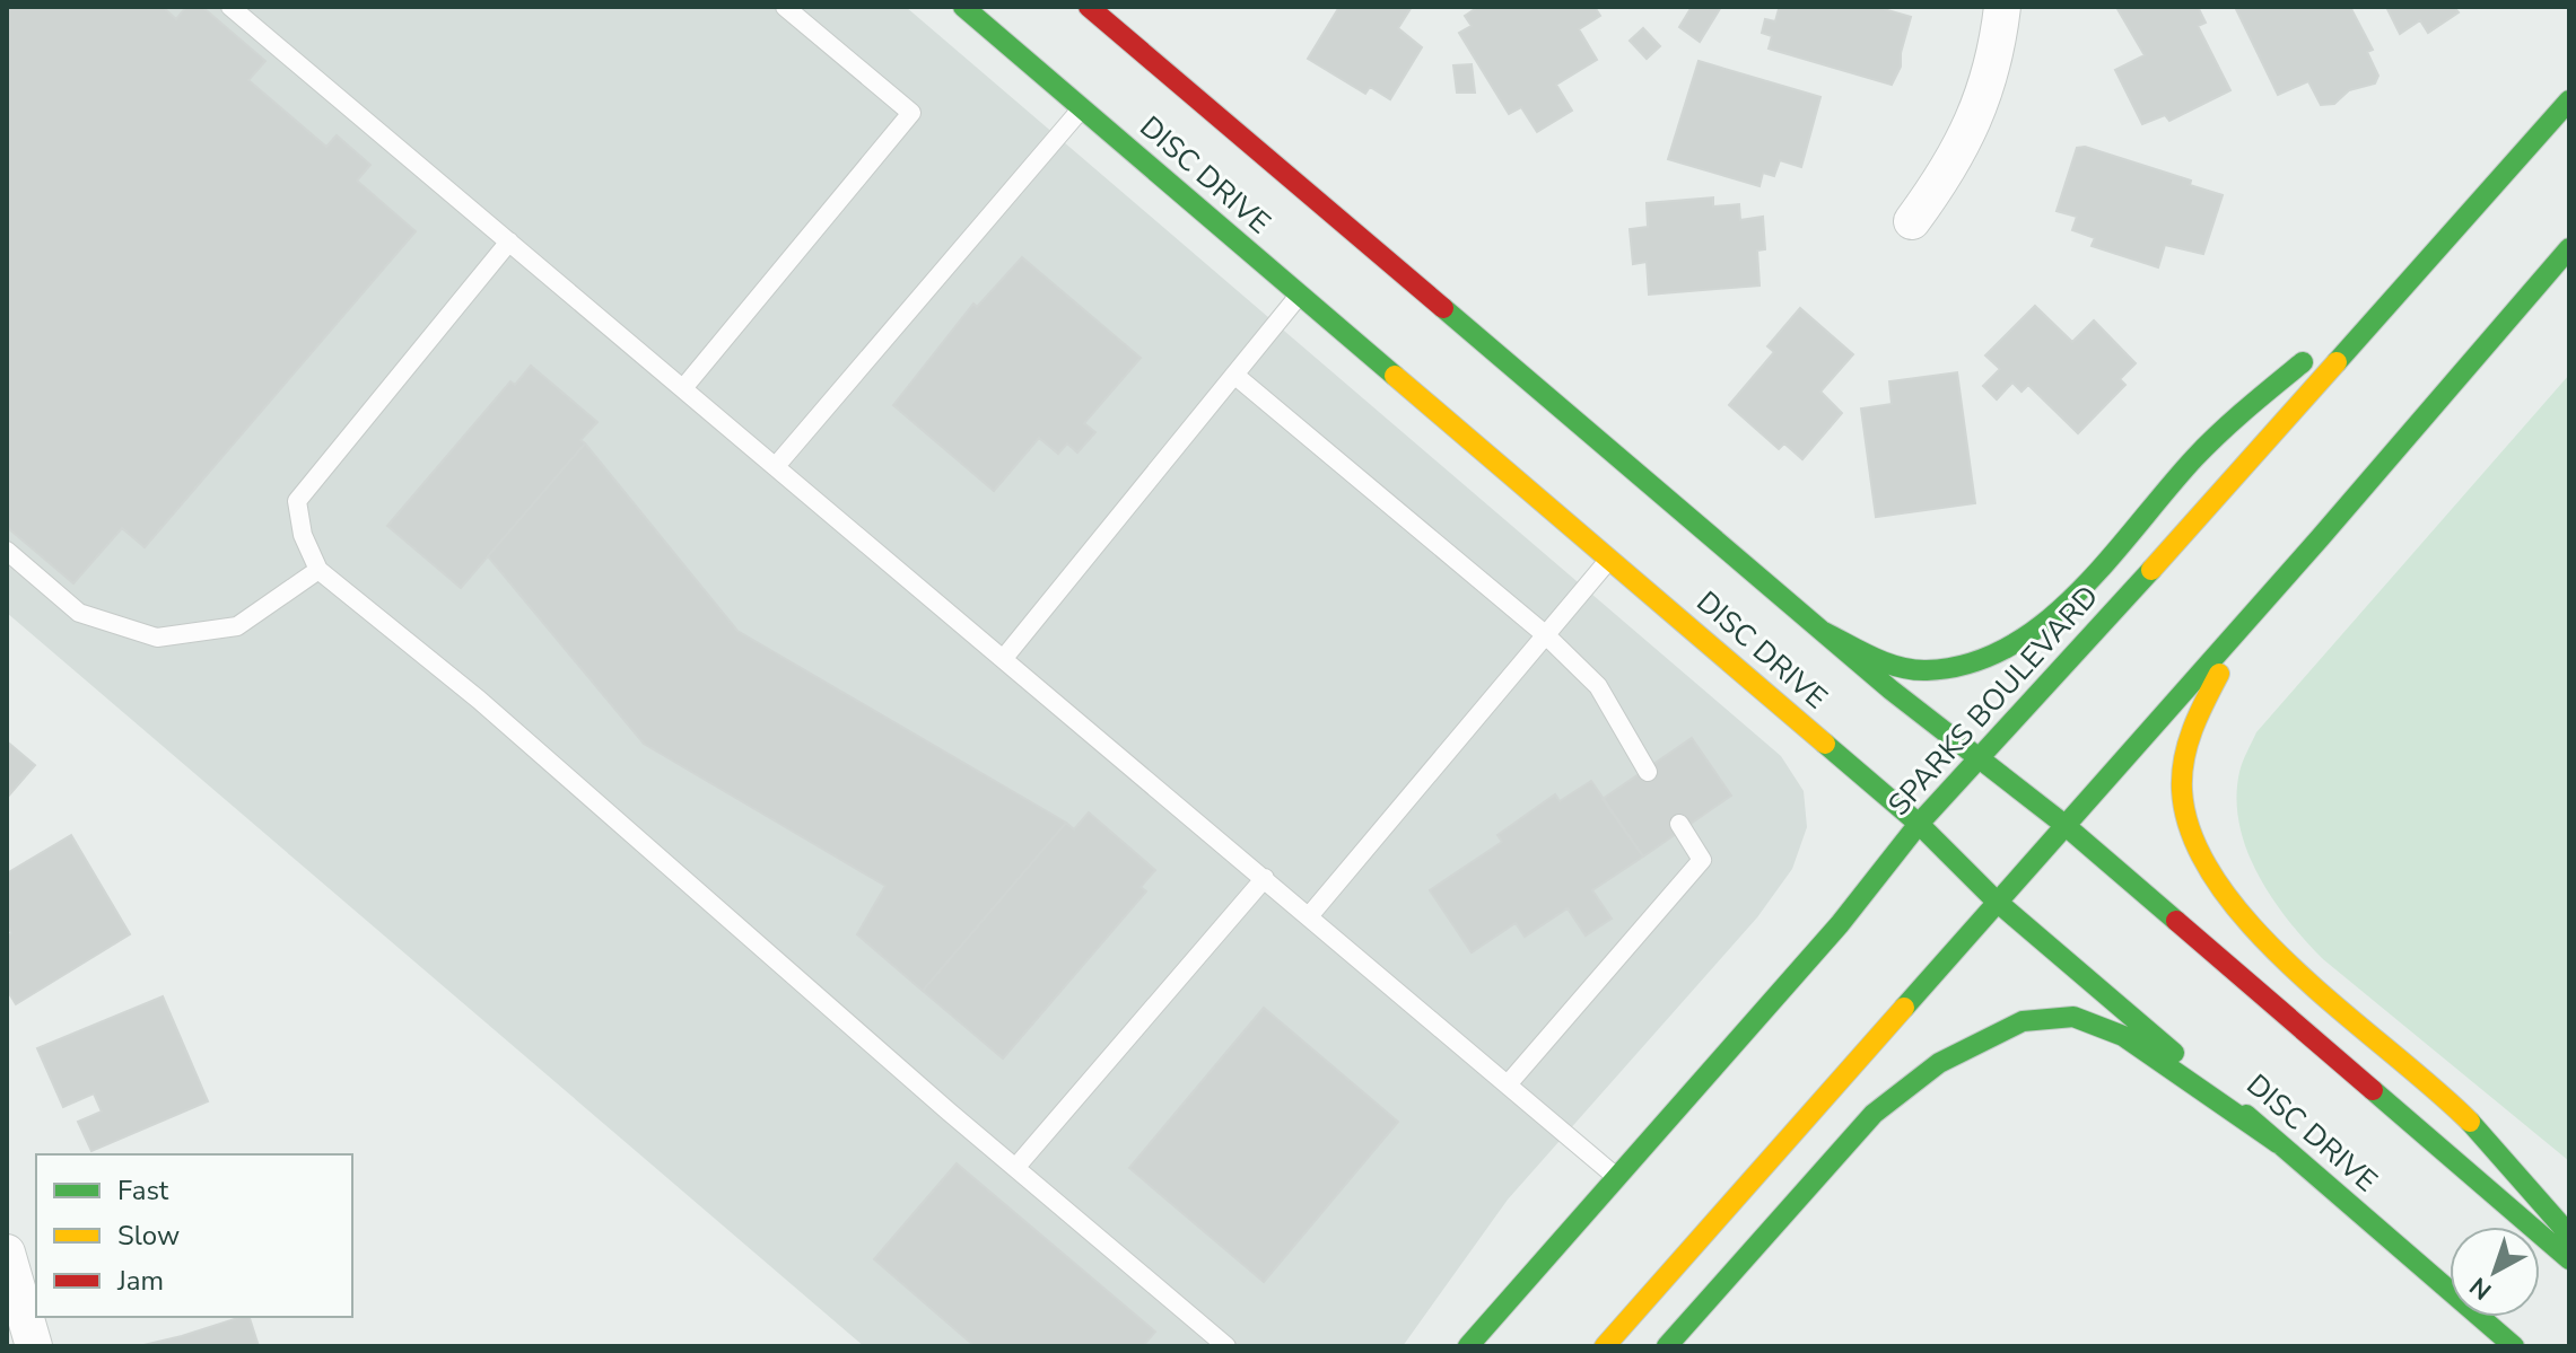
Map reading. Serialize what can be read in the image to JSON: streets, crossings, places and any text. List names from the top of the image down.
{
  "streets": {
    "main road": ["DISC DRIVE", "SPARKS BOULEVARD"]
  },
  "crossings": [
    ["DISC DRIVE", "SPARKS BOULEVARD"]
  ],
  "legend": ["Fast", "Slow", "Jam"],
  "north": "bottom left"
}
